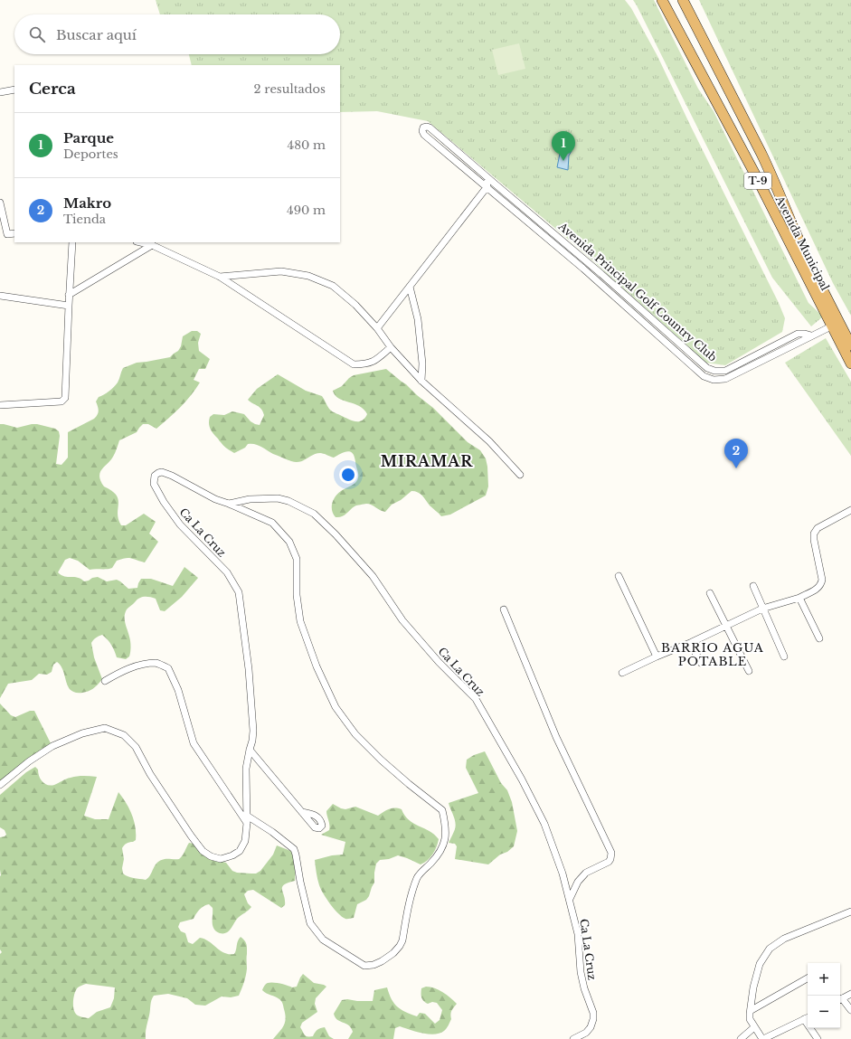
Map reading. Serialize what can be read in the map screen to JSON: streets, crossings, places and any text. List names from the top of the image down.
{
  "streets": {
    "highway": ["T-9", "Avenida Municipal"],
    "street": ["Avenida Principal Golf Country Club", "Ca La Cruz"]
  },
  "districts": ["MIRAMAR", "BARRIO AGUA POTABLE"],
  "page": {
    "search": "Buscar aquí",
    "heading": ["Cerca", "2 resultados"],
    "list": [
      {
        "mark": "1",
        "name": "Parque",
        "note": "Deportes",
        "value": "480 m"
      },
      {
        "mark": "2",
        "name": "Makro",
        "note": "Tienda",
        "value": "490 m"
      }
    ],
    "pins": ["1", "2"],
    "map_buttons": ["+", "−"]
  }
}
